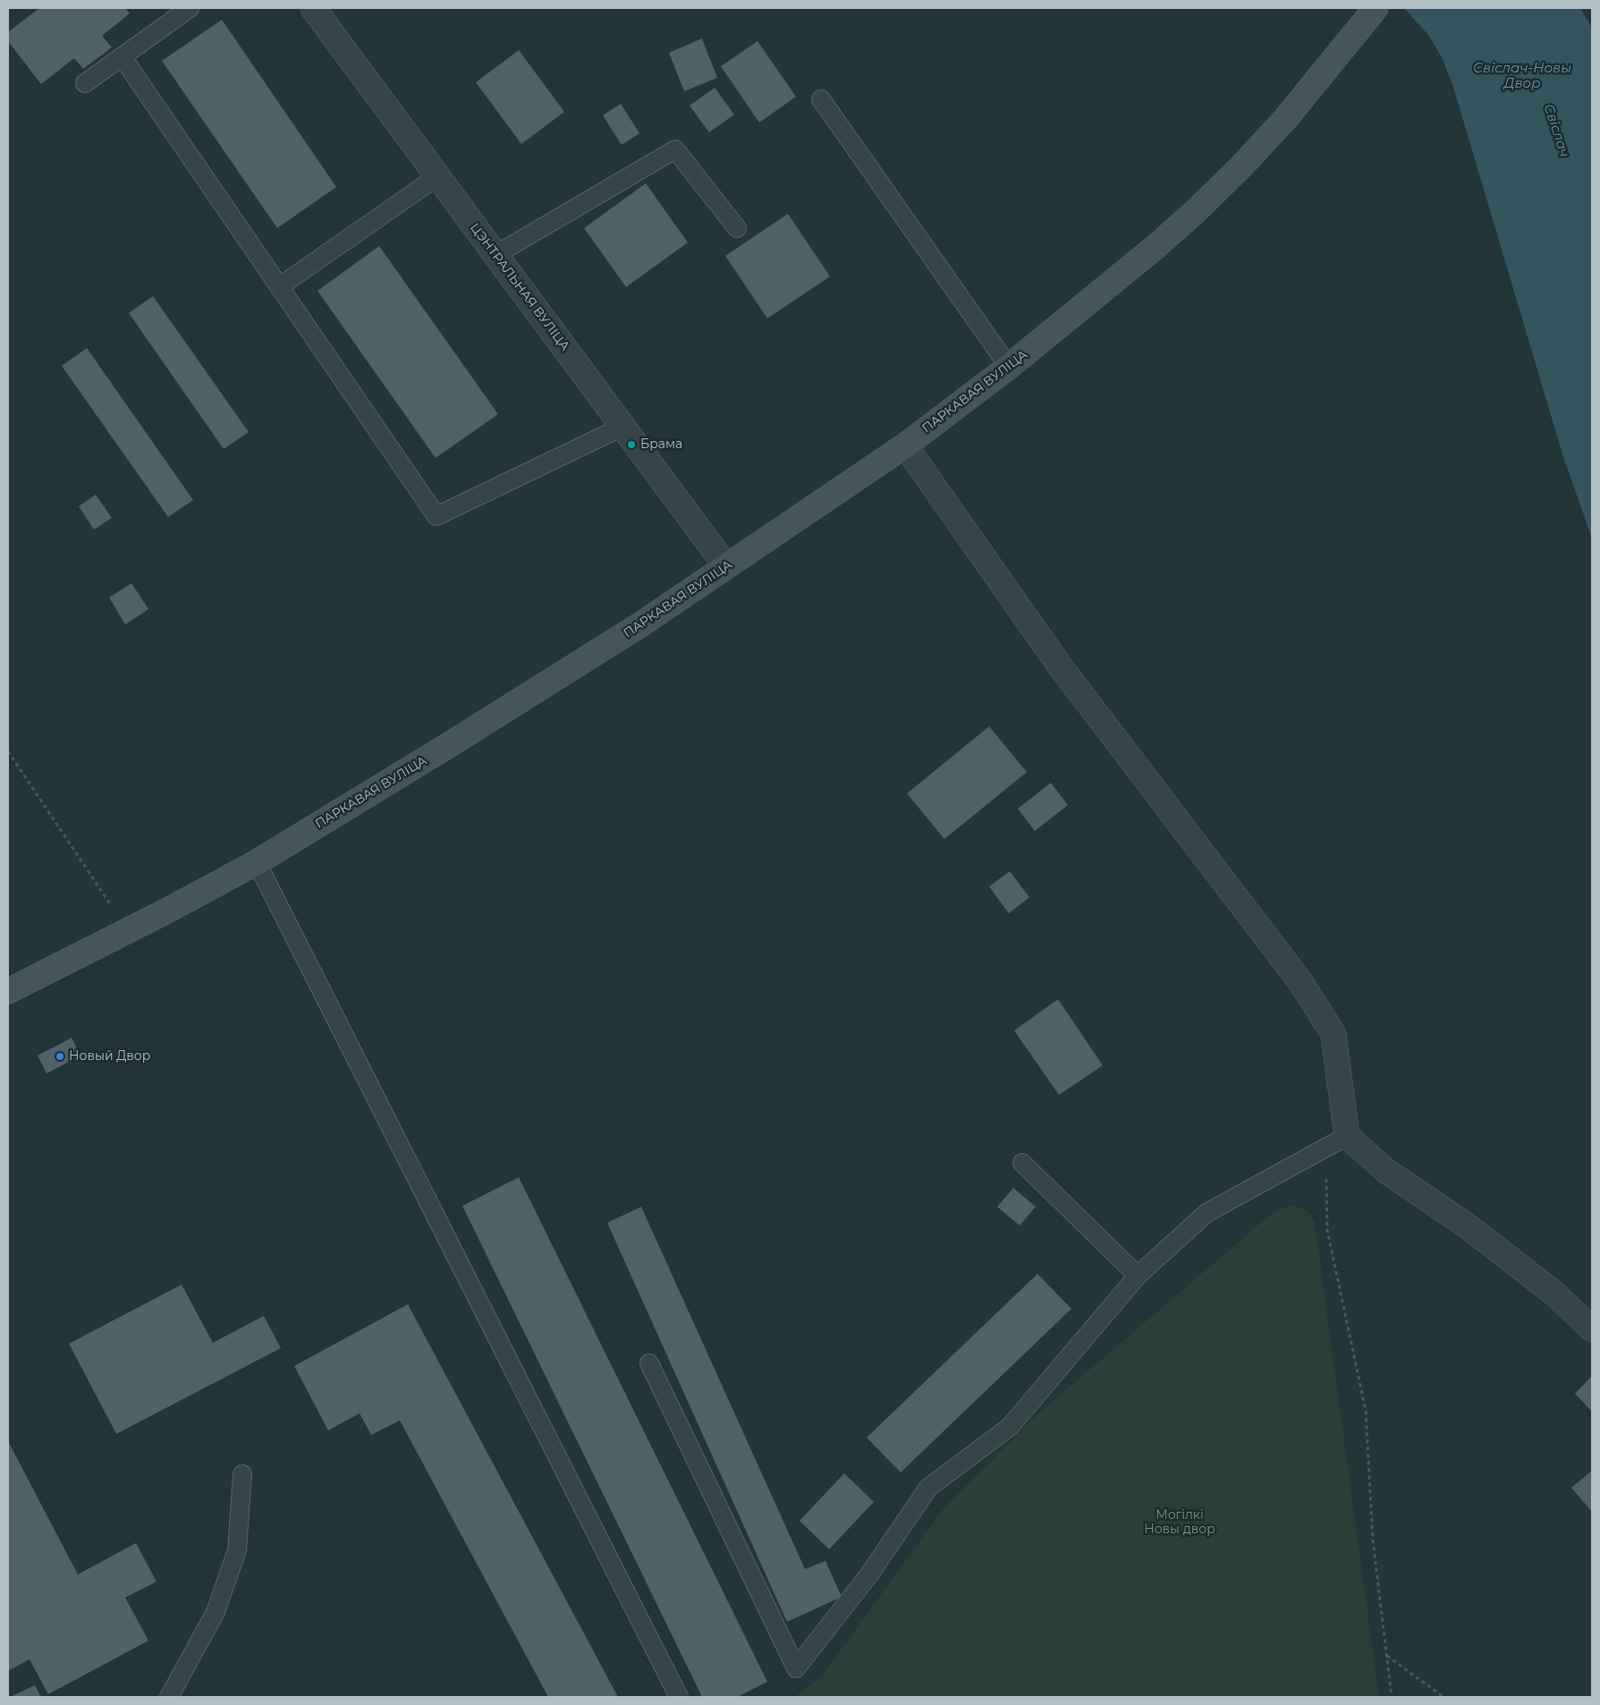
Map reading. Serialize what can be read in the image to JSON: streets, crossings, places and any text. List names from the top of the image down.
{
  "streets": {
    "main road": ["ПАРКАВАЯ ВУЛІЦА"],
    "street": ["ЦЭНТРАЛЬНАЯ ВУЛІЦА"]
  },
  "crossings": [
    ["ЦЭНТРАЛЬНАЯ ВУЛІЦА", "ПАРКАВАЯ ВУЛІЦА"]
  ],
  "water": ["Свіслач-Новы Двор", "Свіслач"],
  "parks": ["Могілкі Новы двор"],
  "places": ["Брама", "Новый Двор"]
}
